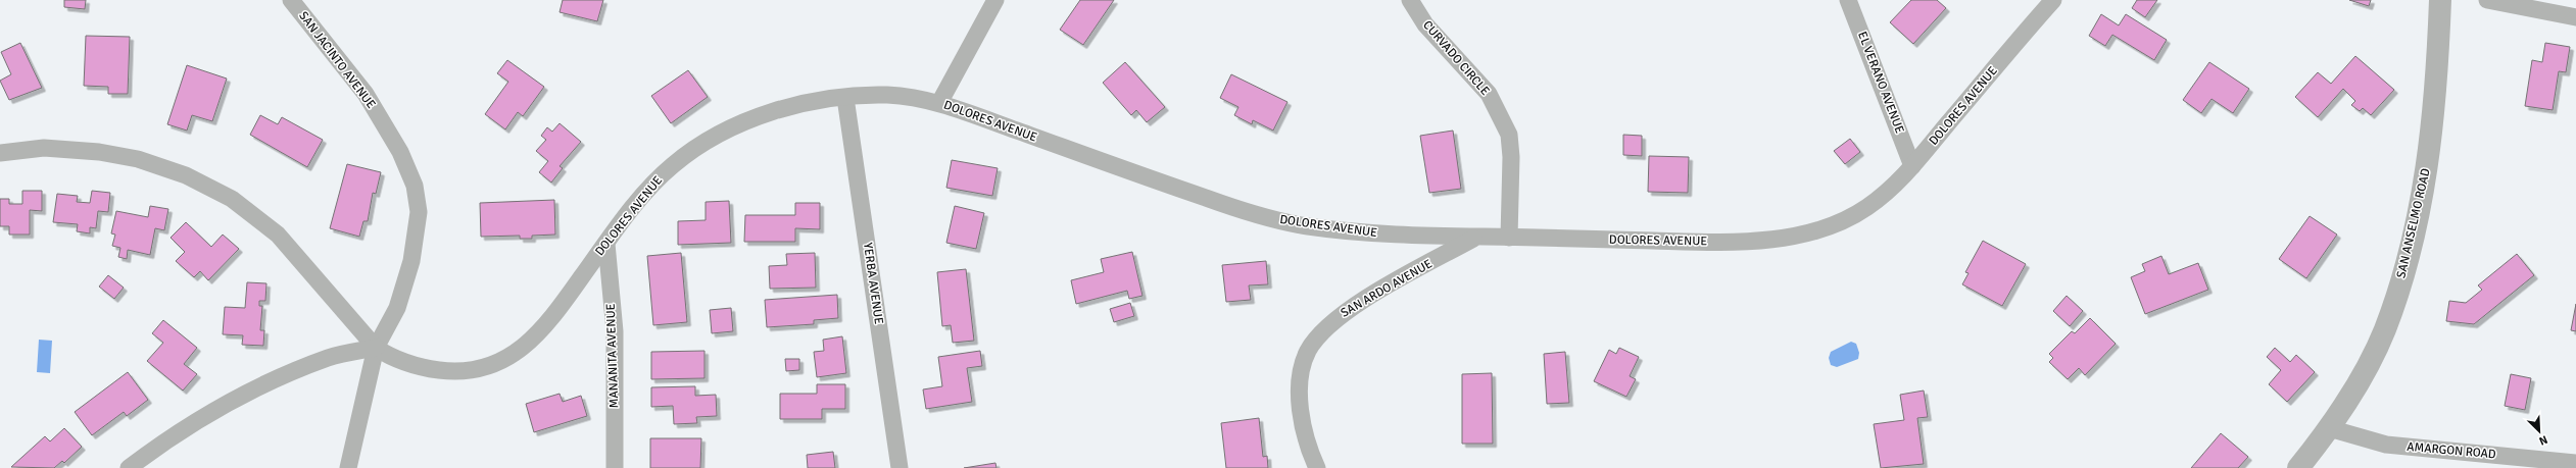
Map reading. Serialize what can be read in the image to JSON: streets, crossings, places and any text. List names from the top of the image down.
{
  "streets": {
    "street": [
      "CURVADO CIRCLE",
      "SAN JACINTO AVENUE",
      "EL VERANO AVENUE",
      "DOLORES AVENUE",
      "SAN ANSELMO ROAD",
      "YERBA AVENUE",
      "SAN ARDO AVENUE",
      "MANANITA AVENUE",
      "AMARGON ROAD"
    ]
  },
  "crossings": [
    ["CURVADO CIRCLE", "DOLORES AVENUE"],
    ["SAN JACINTO AVENUE", "DOLORES AVENUE"],
    ["EL VERANO AVENUE", "DOLORES AVENUE"],
    ["DOLORES AVENUE", "YERBA AVENUE"],
    ["DOLORES AVENUE", "SAN ARDO AVENUE"],
    ["DOLORES AVENUE", "MANANITA AVENUE"],
    ["SAN ANSELMO ROAD", "AMARGON ROAD"]
  ],
  "north": "bottom right"
}
